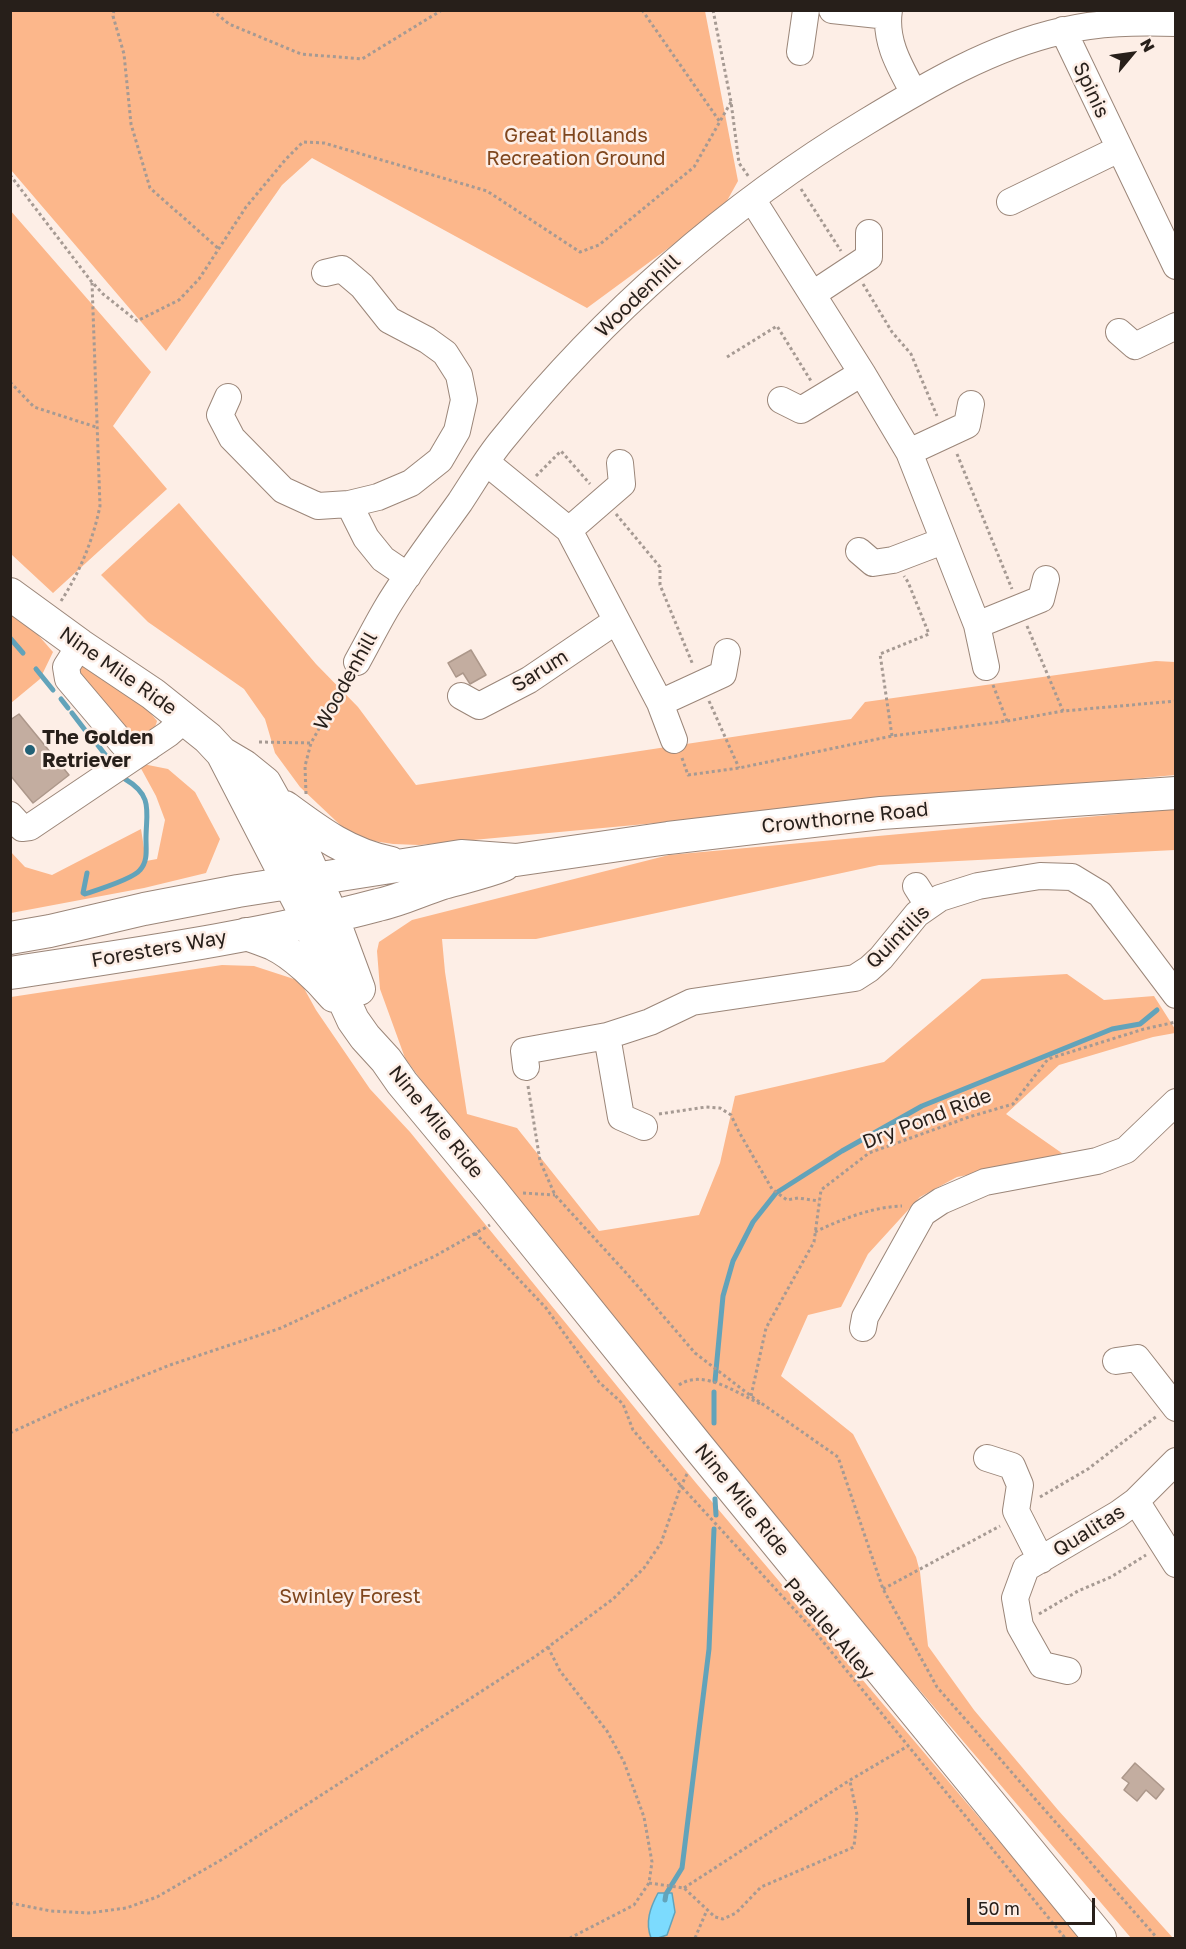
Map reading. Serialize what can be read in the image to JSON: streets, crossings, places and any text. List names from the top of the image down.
{
  "streets": {
    "main road": ["Nine Mile Ride", "Crowthorne Road", "Foresters Way"],
    "street": [
      "Spinis",
      "Woodenhill",
      "Sarum",
      "Quintilis",
      "Qualitas"
    ],
    "path": ["Dry Pond Ride", "Parallel Alley"]
  },
  "crossings": [
    ["Spinis", "Woodenhill"],
    ["Nine Mile Ride", "Crowthorne Road"],
    ["Nine Mile Ride", "Foresters Way"],
    ["Crowthorne Road", "Foresters Way"]
  ],
  "parks": ["Great Hollands Recreation Ground", "Swinley Forest"],
  "places": ["The Golden Retriever"],
  "scale_bar": "50 m",
  "north": "top right"
}
